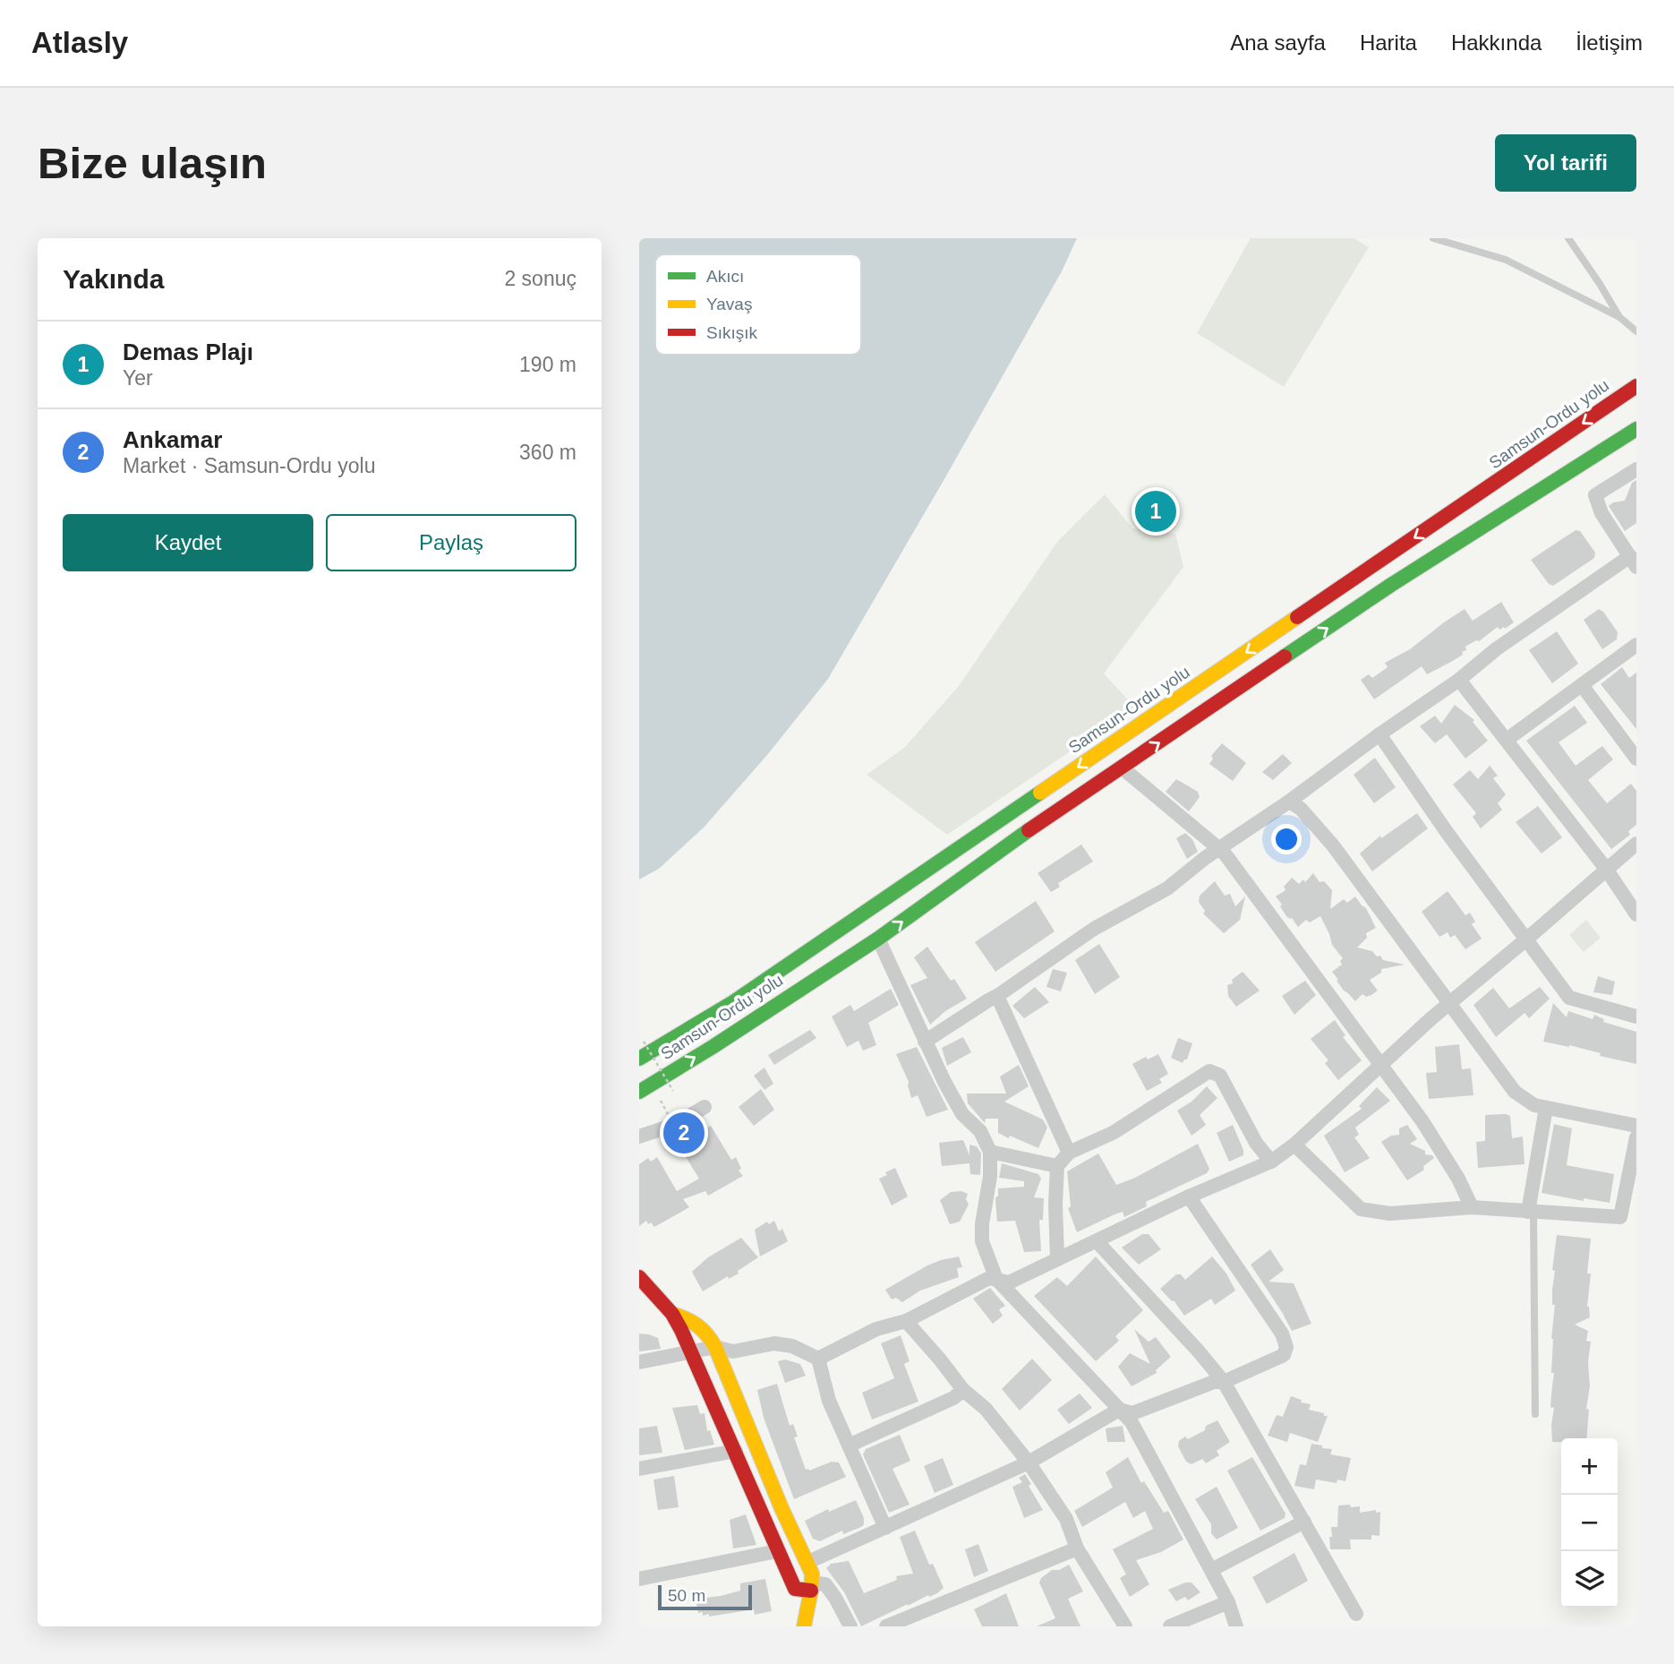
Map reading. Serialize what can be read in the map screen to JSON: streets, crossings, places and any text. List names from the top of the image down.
{
  "streets": {
    "main road": ["Samsun-Ordu yolu"]
  },
  "legend": ["Akıcı", "Yavaş", "Sıkışık"],
  "scale_bar": "50 m",
  "page": {
    "header": "Atlasly",
    "nav": [
      "Ana sayfa",
      "Harita",
      "Hakkında",
      "İletişim"
    ],
    "buttons": [
      "Yol tarifi",
      ["Kaydet", "Paylaş"]
    ],
    "title": "Bize ulaşın",
    "heading": ["Yakında", "2 sonuç"],
    "list": [
      {
        "mark": "1",
        "name": "Demas Plajı",
        "note": "Yer",
        "value": "190 m"
      },
      {
        "mark": "2",
        "name": "Ankamar",
        "note": "Market · Samsun-Ordu yolu",
        "value": "360 m"
      }
    ],
    "pins": ["1", "2"],
    "map_buttons": ["+", "−"],
    "scale": "50 m"
  }
}
